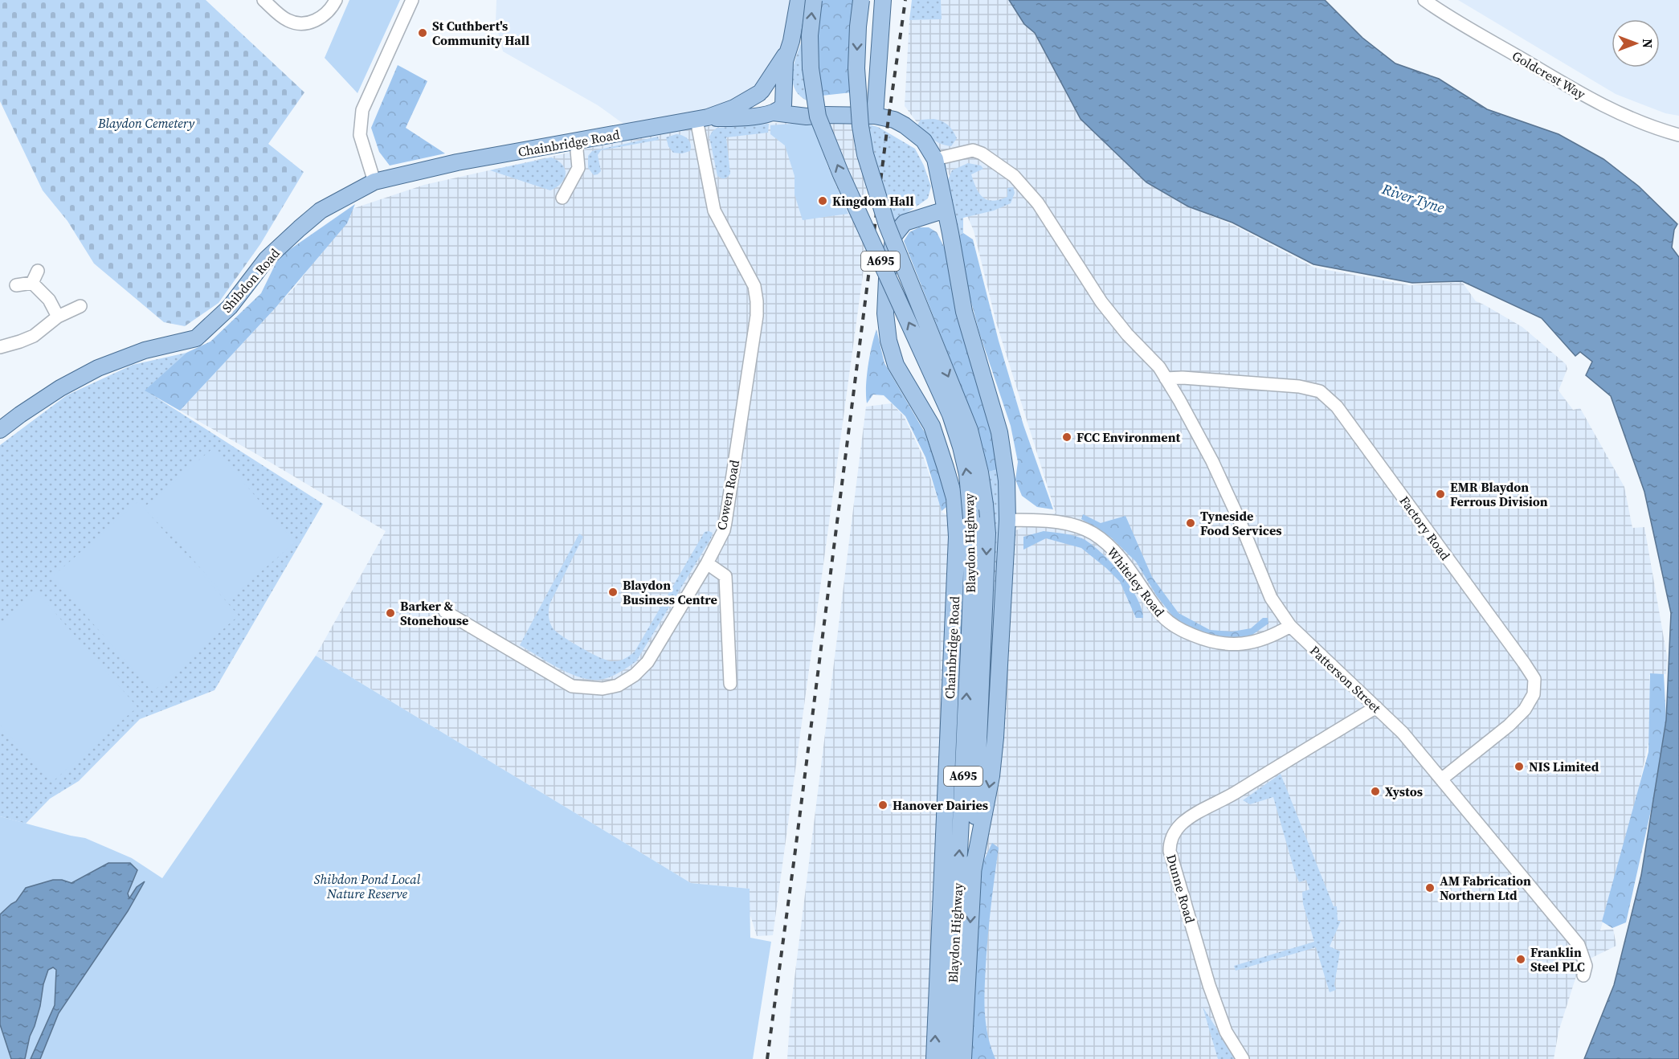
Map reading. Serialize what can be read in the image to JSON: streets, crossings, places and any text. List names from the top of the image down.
{
  "streets": {
    "main road": [
      "Chainbridge Road",
      "A695",
      "Shibdon Road",
      "Blaydon Highway"
    ],
    "street": [
      "Goldcrest Way",
      "Cowen Road",
      "Factory Road",
      "Whiteley Road",
      "Patterson Street",
      "Dunne Road"
    ]
  },
  "crossings": [
    ["Chainbridge Road", "Shibdon Road"],
    ["Chainbridge Road", "Cowen Road"],
    ["Factory Road", "Patterson Street"],
    ["Whiteley Road", "Patterson Street"],
    ["Patterson Street", "Dunne Road"]
  ],
  "water": ["River Tyne"],
  "parks": ["Blaydon Cemetery", "Shibdon Pond Local Nature Reserve"],
  "places": [
    "St Cuthbert's Community Hall",
    "Kingdom Hall",
    "FCC Environment",
    "EMR Blaydon Ferrous Division",
    "Tyneside Food Services",
    "Blaydon Business Centre",
    "Barker & Stonehouse",
    "NIS Limited",
    "Xystos",
    "Hanover Dairies",
    "AM Fabrication Northern Ltd",
    "Franklin Steel PLC"
  ],
  "north": "right"
}
